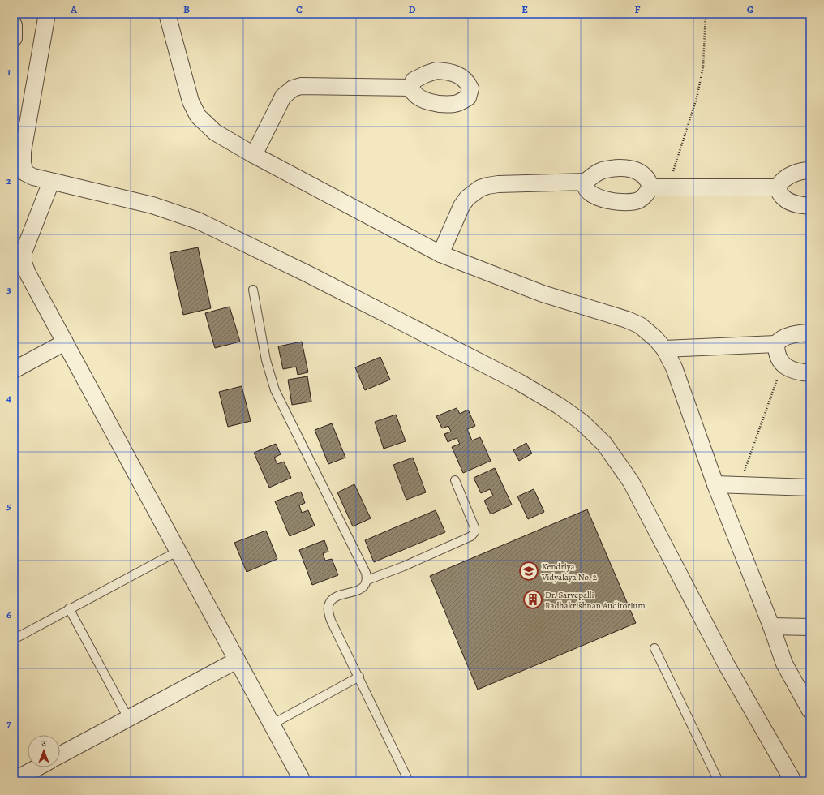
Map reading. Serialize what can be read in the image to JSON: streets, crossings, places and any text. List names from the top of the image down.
{
  "places": {
    "school or university": ["Kendriya Vidyalaya No. 2"],
    "building": ["Dr. Sarvepalli Radhakrishnan Auditorium"]
  },
  "north": "top",
  "grid": {
    "columns": [
      "A",
      "B",
      "C",
      "D",
      "E",
      "F",
      "G"
    ],
    "rows": [
      "1",
      "2",
      "3",
      "4",
      "5",
      "6",
      "7"
    ]
  }
}
